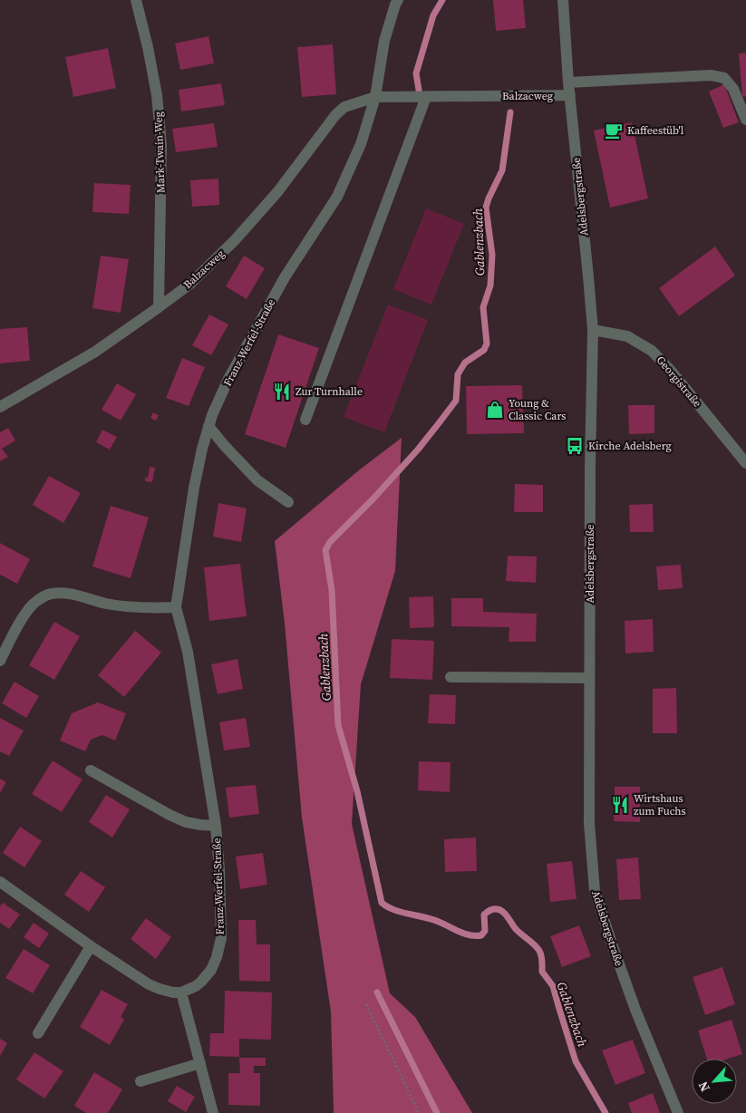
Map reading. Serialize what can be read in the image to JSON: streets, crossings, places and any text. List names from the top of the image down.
{
  "streets": {
    "street": [
      "Balzacweg",
      "Mark-Twain-Weg",
      "Adelsbergstraße",
      "Franz-Werfel-Straße",
      "Georgistraße"
    ]
  },
  "crossings": [
    ["Balzacweg", "Mark-Twain-Weg"],
    ["Balzacweg", "Adelsbergstraße"],
    ["Balzacweg", "Franz-Werfel-Straße"],
    ["Adelsbergstraße", "Georgistraße"]
  ],
  "water": ["Gablenzbach"],
  "places": {
    "cafe": ["Kaffeestüb'l"],
    "restaurant": ["Zur Turnhalle", "Wirtshaus zum Fuchs"],
    "shop": ["Young & Classic Cars"],
    "bus stop": ["Kirche Adelsberg"]
  },
  "north": "bottom left"
}
